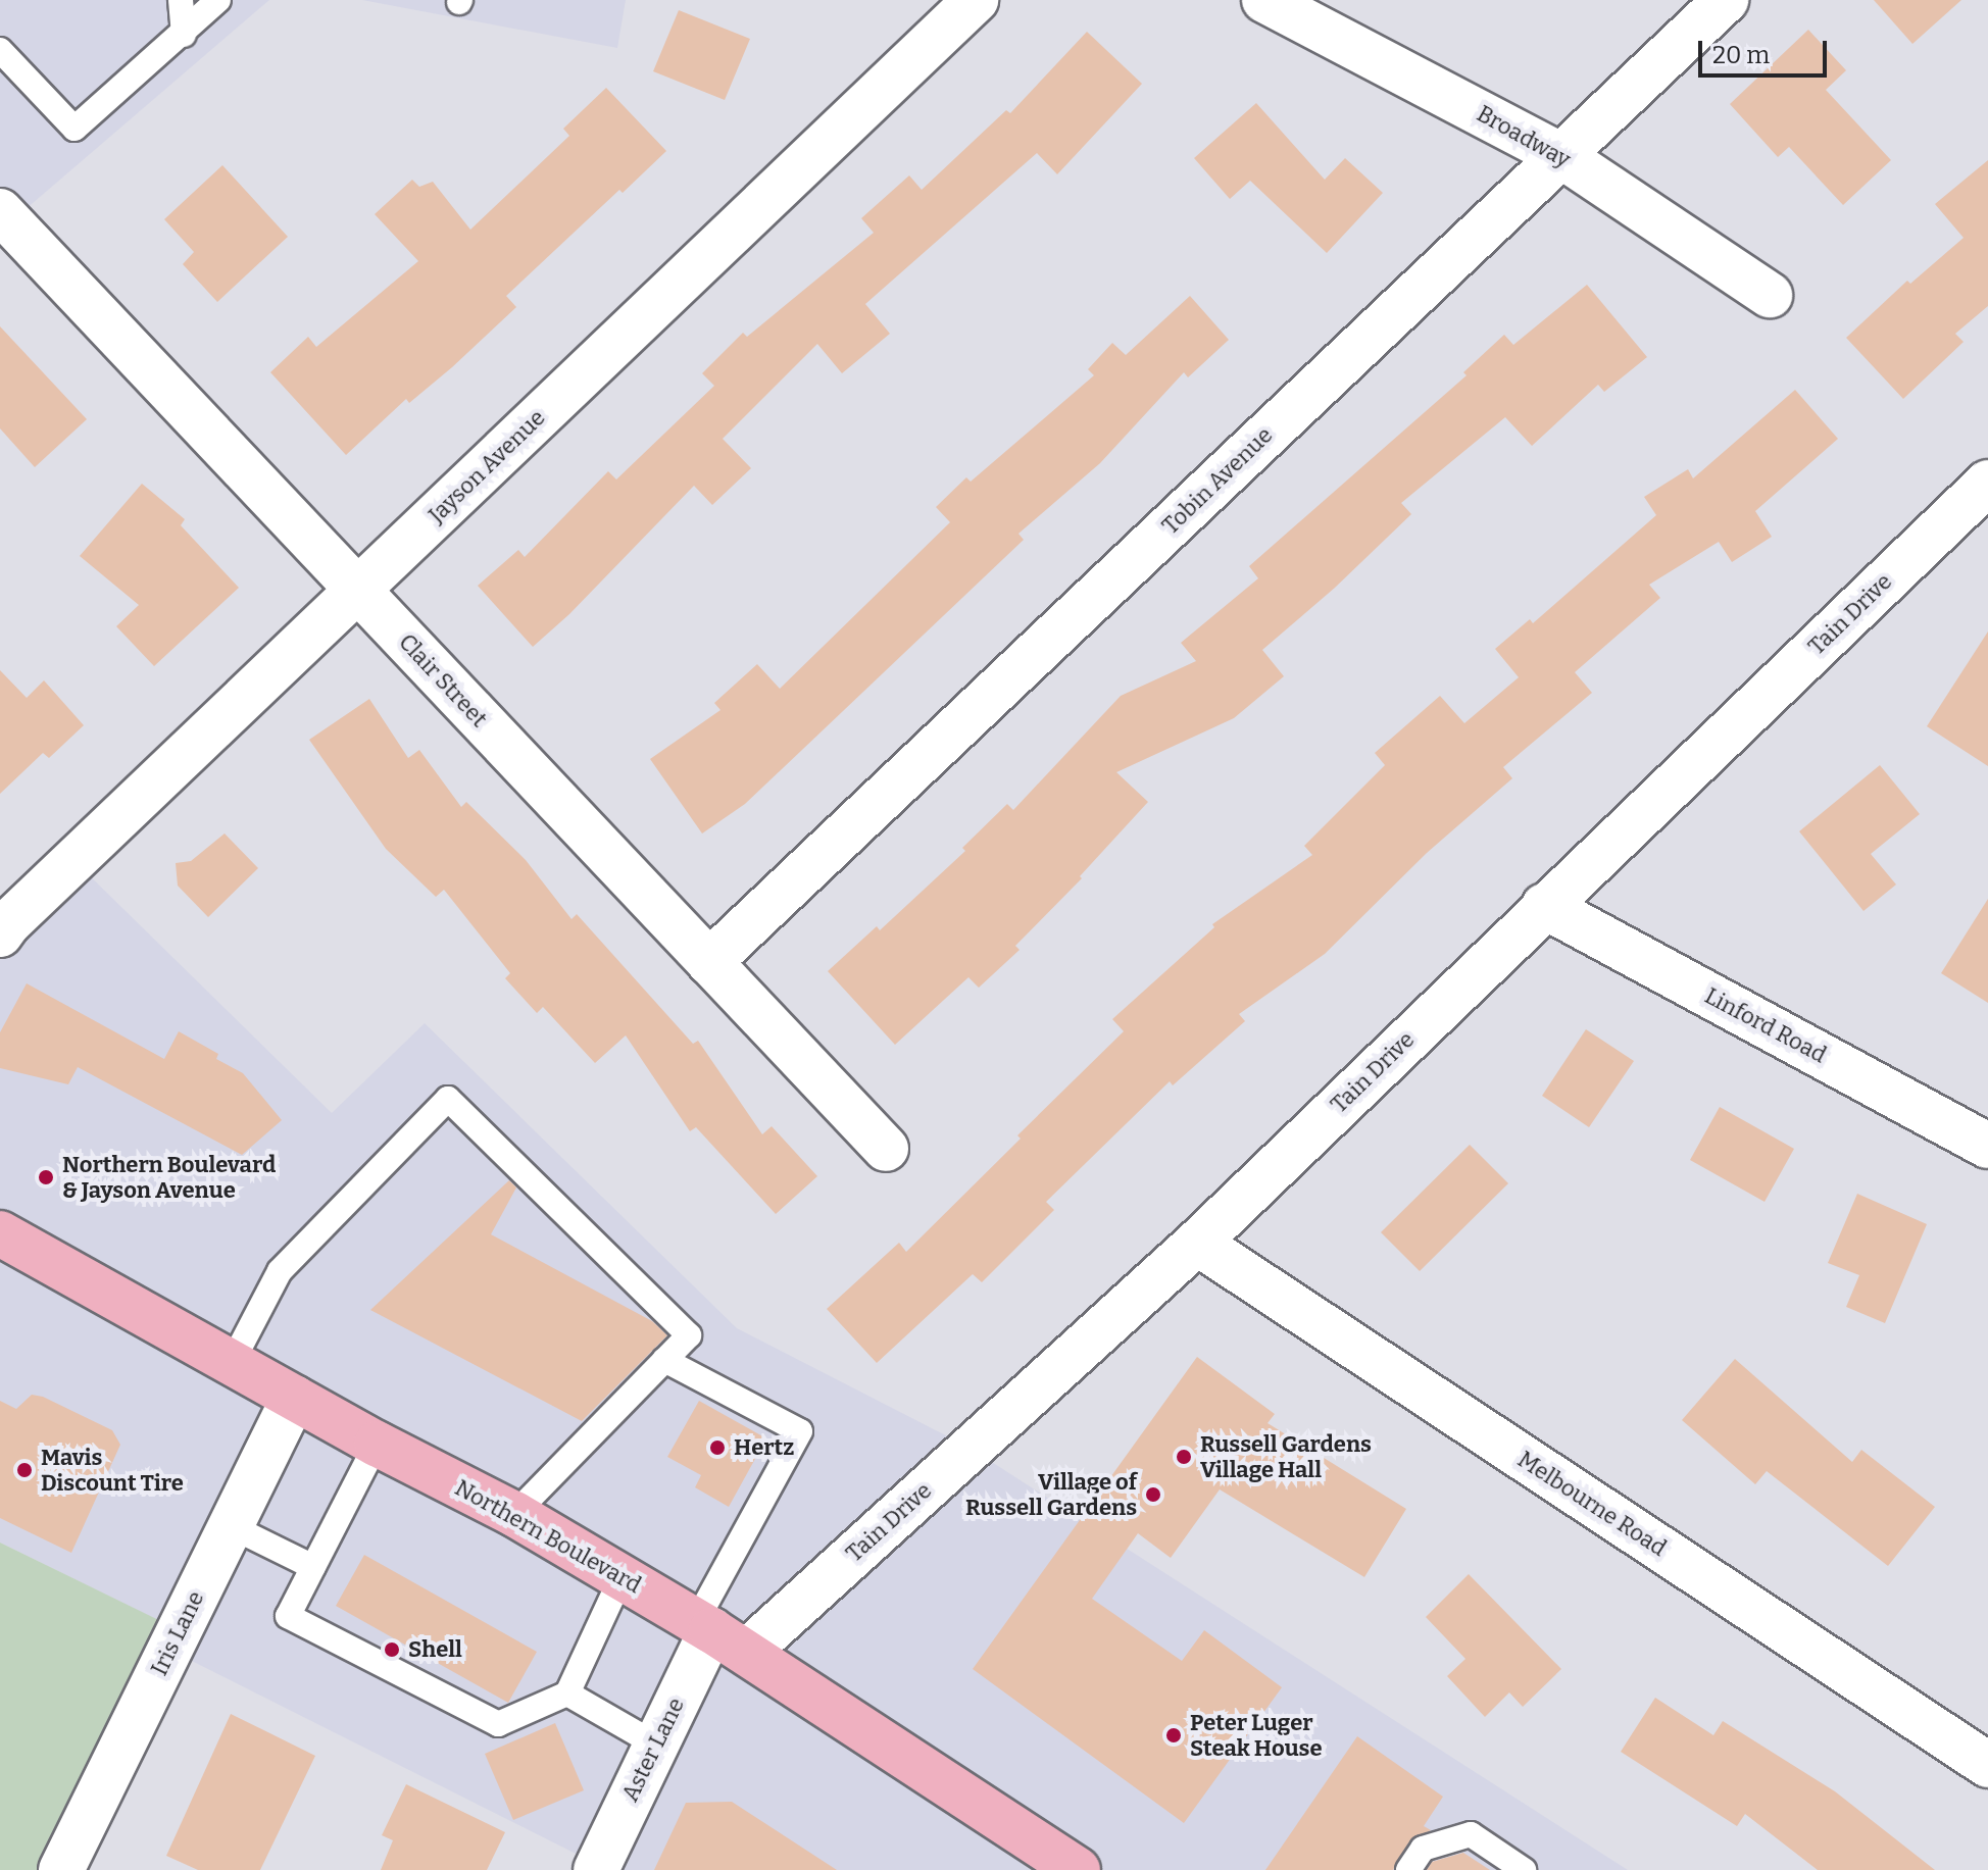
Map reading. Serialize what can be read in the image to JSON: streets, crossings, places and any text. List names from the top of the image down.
{
  "streets": {
    "main road": ["Northern Boulevard"],
    "street": [
      "Broadway",
      "Jayson Avenue",
      "Tobin Avenue",
      "Tain Drive",
      "Clair Street",
      "Linford Road",
      "Melbourne Road",
      "Iris Lane",
      "Aster Lane"
    ]
  },
  "crossings": [
    ["Broadway", "Tobin Avenue"],
    ["Jayson Avenue", "Clair Street"],
    ["Tobin Avenue", "Clair Street"],
    ["Tain Drive", "Linford Road"],
    ["Tain Drive", "Melbourne Road"],
    ["Tain Drive", "Northern Boulevard"],
    ["Tain Drive", "Aster Lane"],
    ["Northern Boulevard", "Iris Lane"],
    ["Northern Boulevard", "Aster Lane"]
  ],
  "places": [
    "Northern Boulevard & Jayson Avenue",
    "Hertz",
    "Russell Gardens Village Hall",
    "Mavis Discount Tire",
    "Village of Russell Gardens",
    "Shell",
    "Peter Luger Steak House"
  ],
  "scale_bar": "20 m"
}
